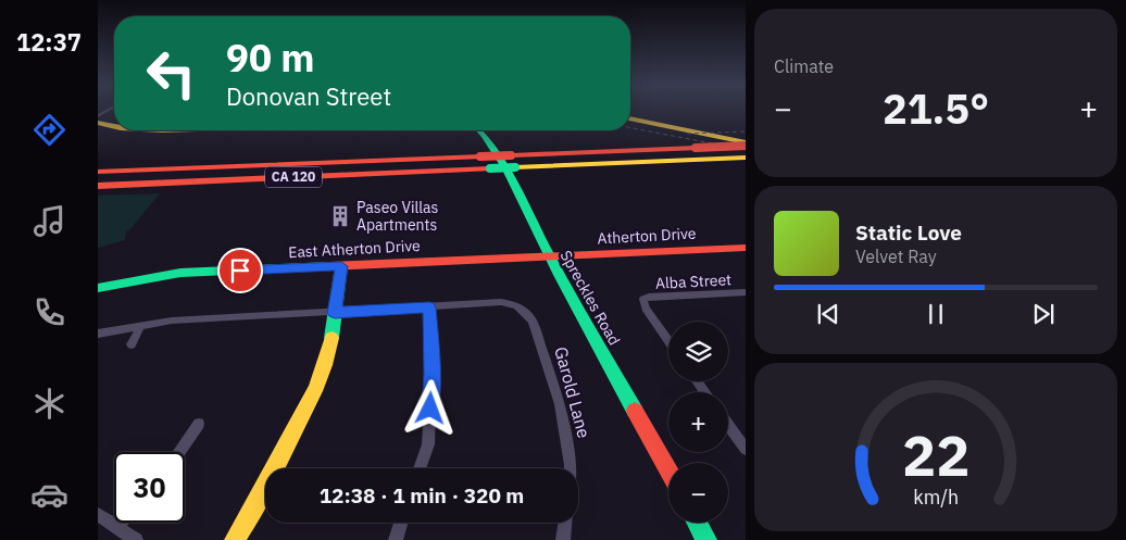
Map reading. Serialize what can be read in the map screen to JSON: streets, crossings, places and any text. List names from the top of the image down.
{
  "streets": {
    "main road": [
      "CA 120",
      "Atherton Drive",
      "East Atherton Drive",
      "Spreckles Road"
    ],
    "street": ["Alba Street", "Garold Lane"]
  },
  "crossings": [
    ["Atherton Drive", "East Atherton Drive"],
    ["Atherton Drive", "Spreckles Road"],
    ["East Atherton Drive", "Spreckles Road"]
  ],
  "places": {
    "building": ["Paseo Villas Apartments"]
  },
  "page": {
    "tabs": "12:37",
    "tile": "Climate",
    "turn": ["90 m", "Donovan Street"],
    "heat": ["−", "21.5°", "+"],
    "song": ["Static Love", "Velvet Ray"],
    "map_buttons": ["+", "−"],
    "limit": "30",
    "trip": "12:38 · 1 min · 320 m",
    "gauge": ["22", "km/h"]
  }
}
